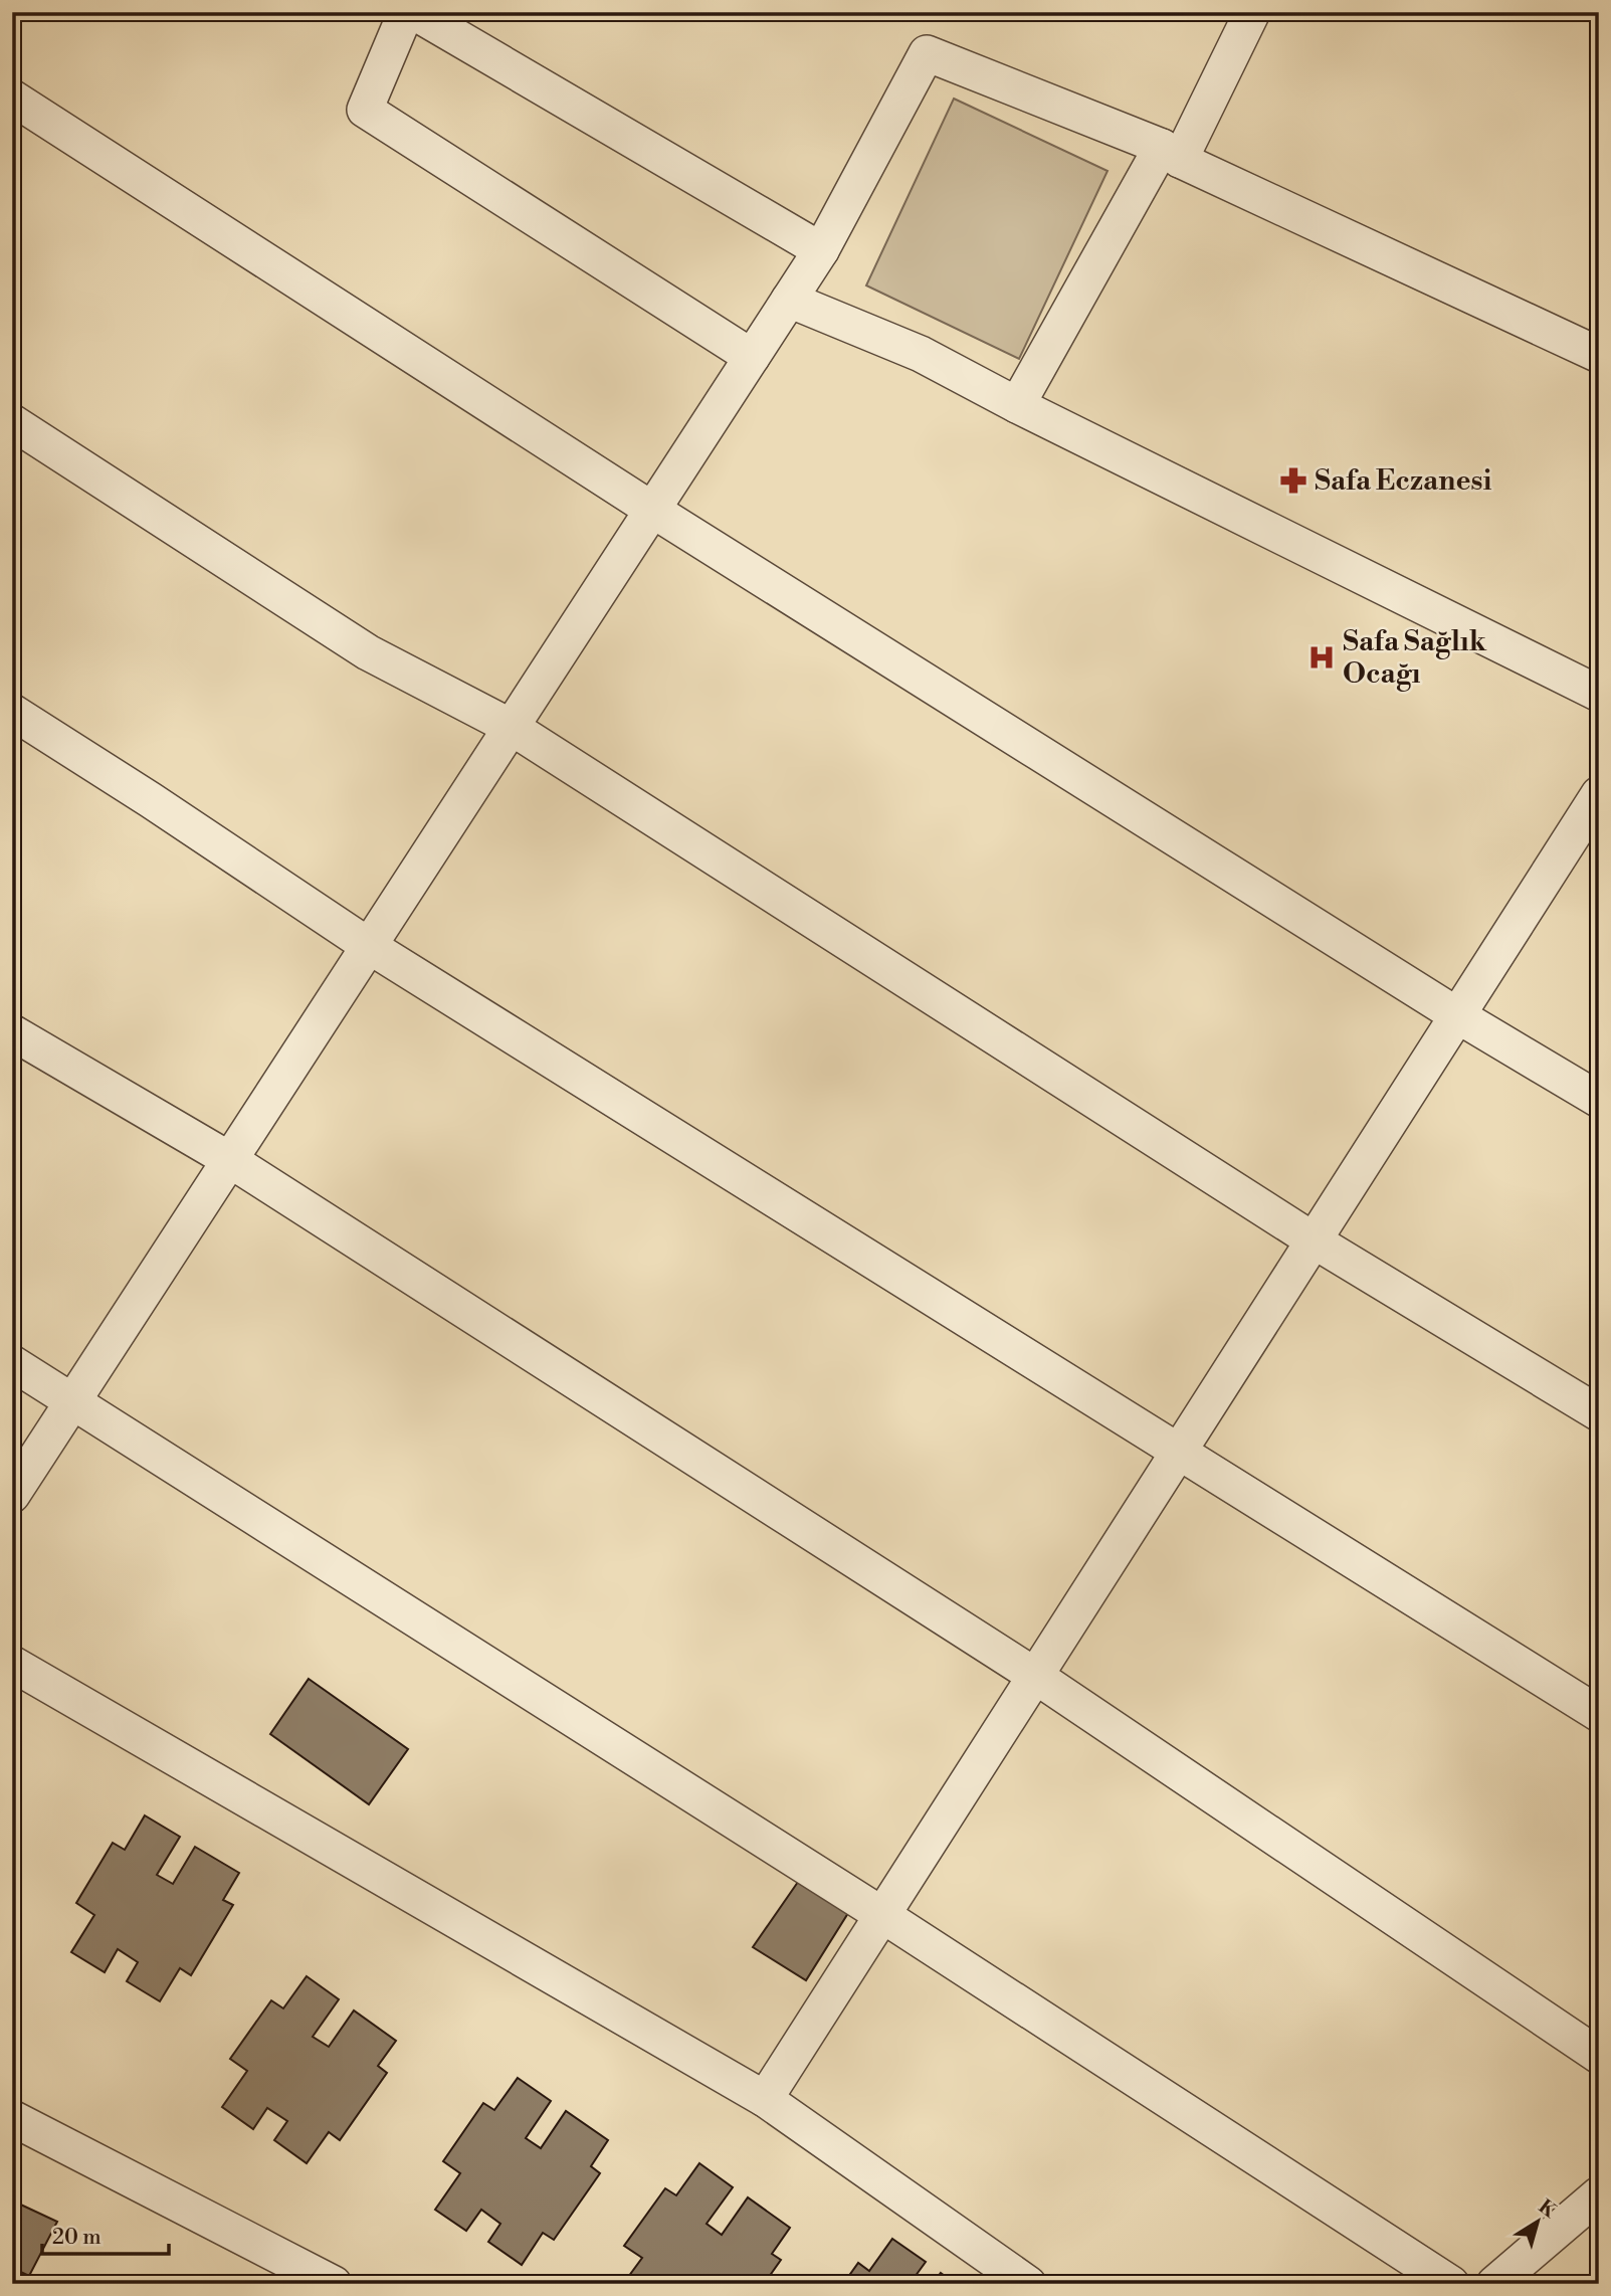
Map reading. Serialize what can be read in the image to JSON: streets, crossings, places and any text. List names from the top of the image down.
{
  "places": {
    "pharmacy": ["Safa Eczanesi"],
    "hospital": ["Safa Sağlık Ocağı"]
  },
  "scale_bar": "20 m",
  "north": "top right"
}
